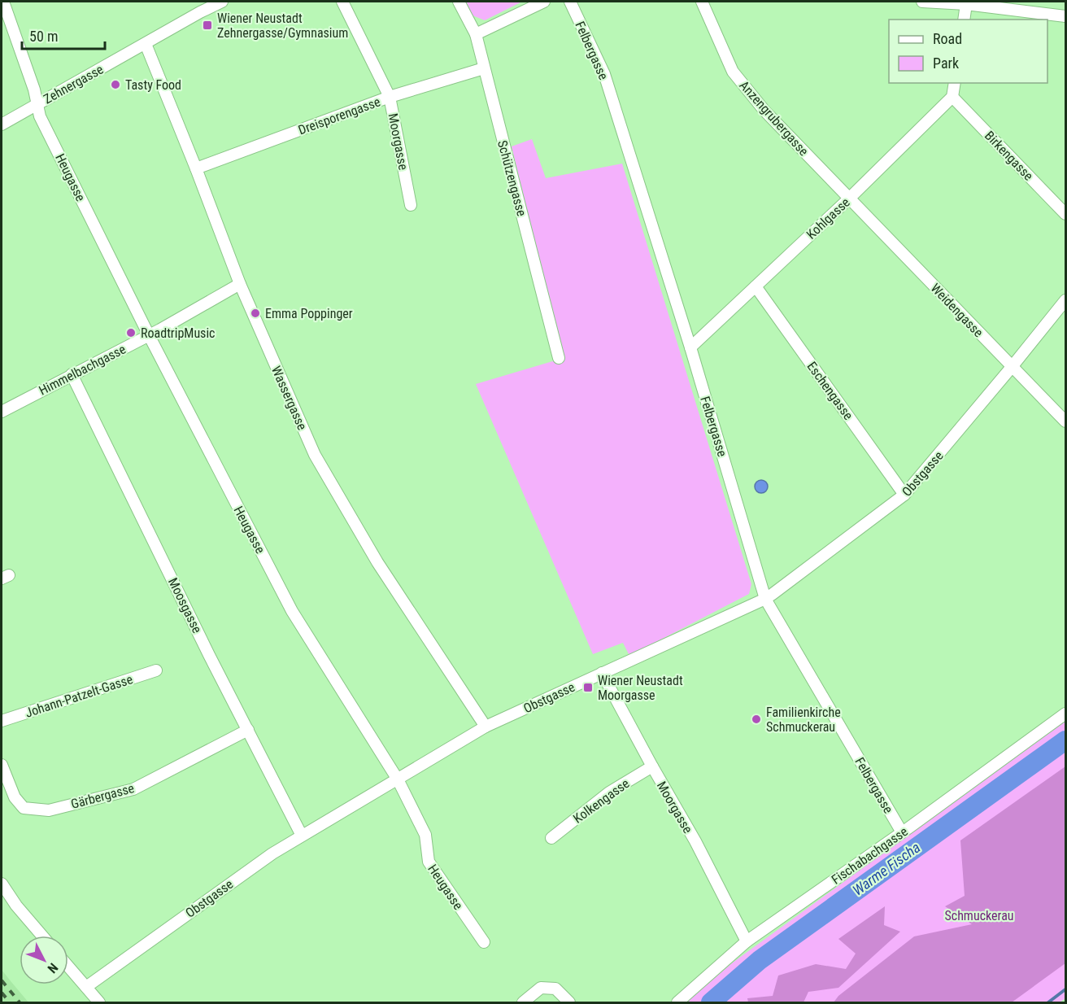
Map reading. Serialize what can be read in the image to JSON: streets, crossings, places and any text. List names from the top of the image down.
{
  "streets": {
    "street": [
      "Felbergasse",
      "Zehnergasse",
      "Dreisporengasse",
      "Anzengrubergasse",
      "Moorgasse",
      "Birkengasse",
      "Heugasse",
      "Schützengasse",
      "Kohlgasse",
      "Weidengasse",
      "Himmelbachgasse",
      "Eschengasse",
      "Wassergasse",
      "Obstgasse",
      "Moosgasse",
      "Johann-Patzelt-Gasse",
      "Gärbergasse",
      "Kolkengasse",
      "Fischabachgasse"
    ]
  },
  "crossings": [
    ["Felbergasse", "Kohlgasse"],
    ["Felbergasse", "Obstgasse"],
    ["Felbergasse", "Fischabachgasse"],
    ["Zehnergasse", "Heugasse"],
    ["Zehnergasse", "Wassergasse"],
    ["Dreisporengasse", "Moorgasse"],
    ["Dreisporengasse", "Schützengasse"],
    ["Dreisporengasse", "Wassergasse"],
    ["Anzengrubergasse", "Kohlgasse"],
    ["Anzengrubergasse", "Weidengasse"],
    ["Moorgasse", "Obstgasse"],
    ["Moorgasse", "Kolkengasse"],
    ["Moorgasse", "Fischabachgasse"],
    ["Birkengasse", "Kohlgasse"],
    ["Heugasse", "Himmelbachgasse"],
    ["Heugasse", "Obstgasse"],
    ["Kohlgasse", "Weidengasse"],
    ["Kohlgasse", "Eschengasse"],
    ["Weidengasse", "Obstgasse"],
    ["Himmelbachgasse", "Wassergasse"],
    ["Himmelbachgasse", "Moosgasse"],
    ["Eschengasse", "Obstgasse"],
    ["Wassergasse", "Obstgasse"],
    ["Obstgasse", "Moosgasse"],
    ["Moosgasse", "Gärbergasse"]
  ],
  "water": ["Warme Fischa"],
  "parks": ["Schmuckerau"],
  "places": {
    "transit": ["Wiener Neustadt Zehnergasse/Gymnasium", "Wiener Neustadt Moorgasse"],
    "other": [
      "Tasty Food",
      "Emma Poppinger",
      "RoadtripMusic",
      "Familienkirche Schmuckerau"
    ]
  },
  "legend": ["Road", "Park"],
  "scale_bar": "50 m",
  "north": "bottom right"
}
